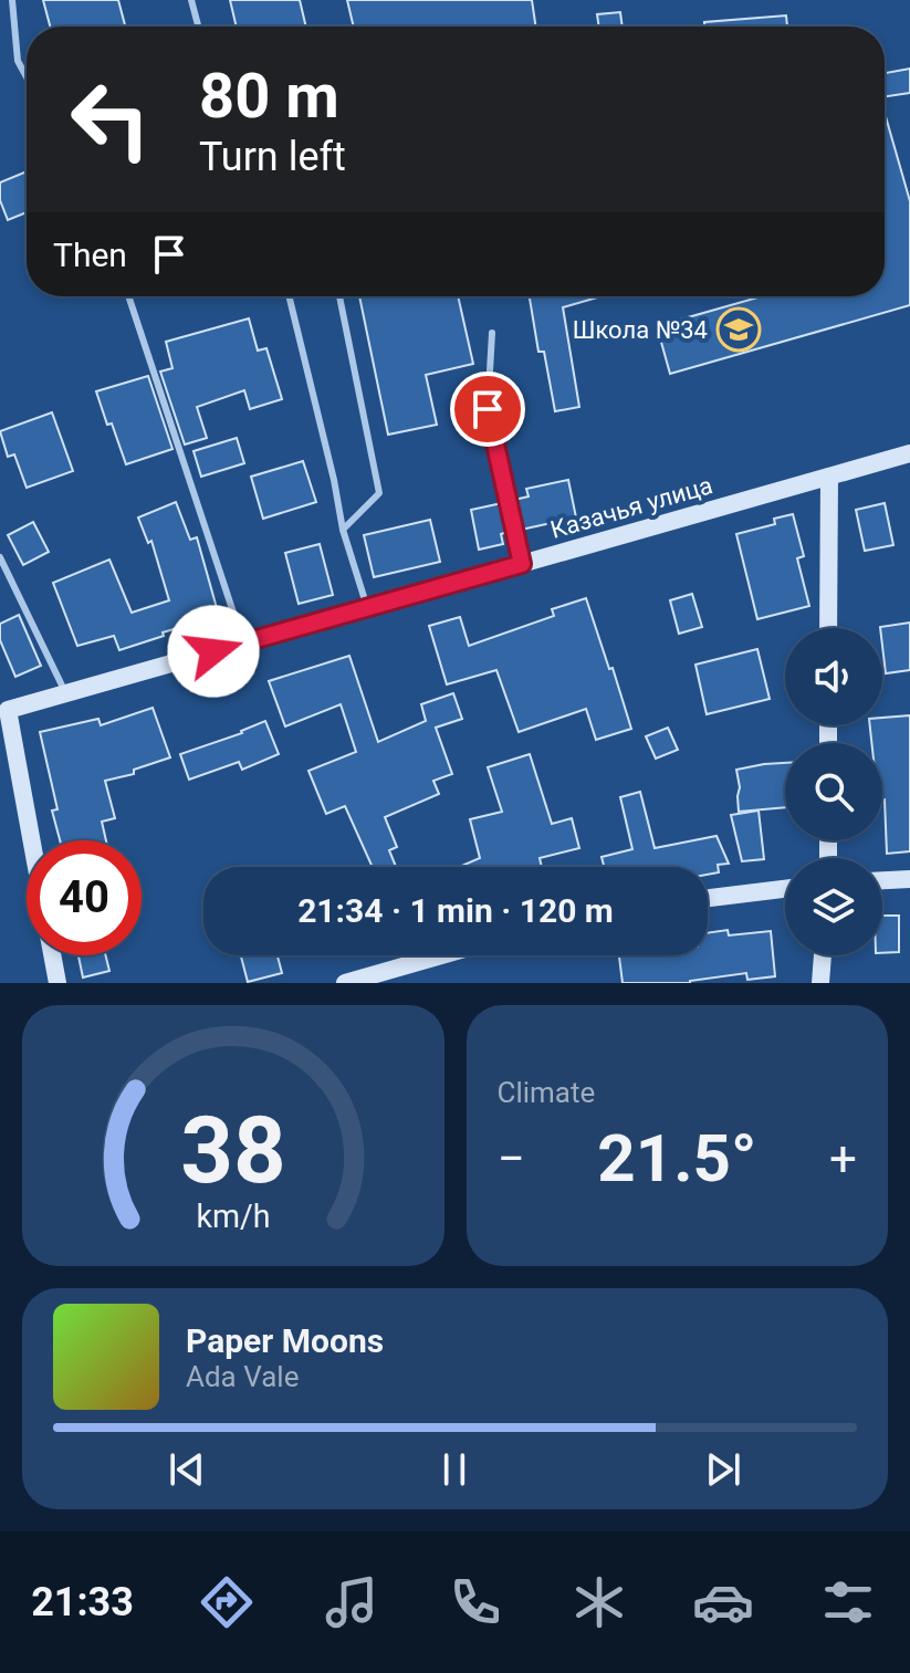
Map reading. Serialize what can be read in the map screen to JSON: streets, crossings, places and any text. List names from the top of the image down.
{
  "streets": {
    "street": ["Казачья улица"]
  },
  "places": {
    "school or university": ["Школа №34"]
  },
  "page": {
    "turn": ["80 m", "Turn left"],
    "then": "Then",
    "limit": "40",
    "trip": "21:34 · 1 min · 120 m",
    "tile": "Climate",
    "heat": ["−", "21.5°", "+"],
    "song": ["Paper Moons", "Ada Vale"],
    "tabs": "21:33",
    "gauge": ["38", "km/h"]
  }
}
